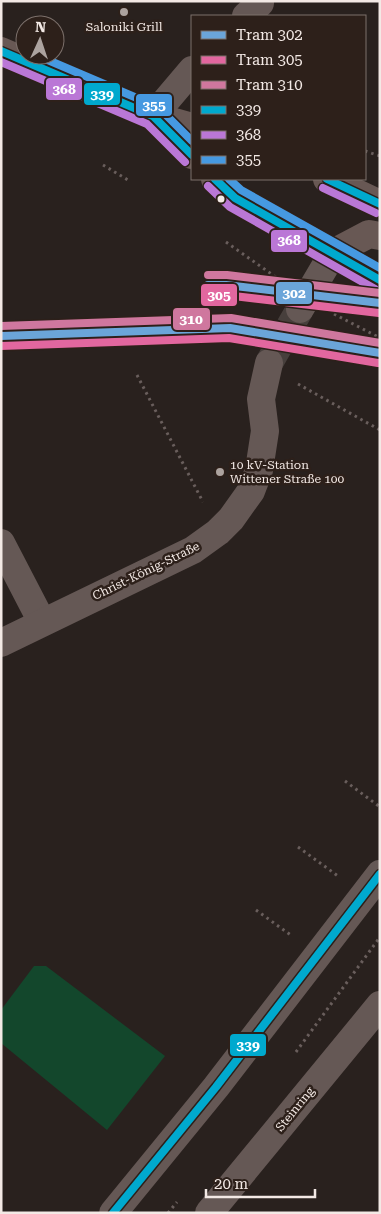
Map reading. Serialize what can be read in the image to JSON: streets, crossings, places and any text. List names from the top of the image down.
{
  "streets": {
    "street": ["Christ-König-Straße", "Steinring"]
  },
  "places": ["Saloniki Grill", "10 kV-Station Wittener Straße 100"],
  "lines": [
    "transit line 339",
    "transit line 368",
    "transit line 355",
    "tram line 310",
    "tram line 302",
    "tram line 305"
  ],
  "legend": [
    "Tram 302",
    "Tram 305",
    "Tram 310",
    "339",
    "368",
    "355"
  ],
  "scale_bar": "20 m",
  "north": "top"
}
